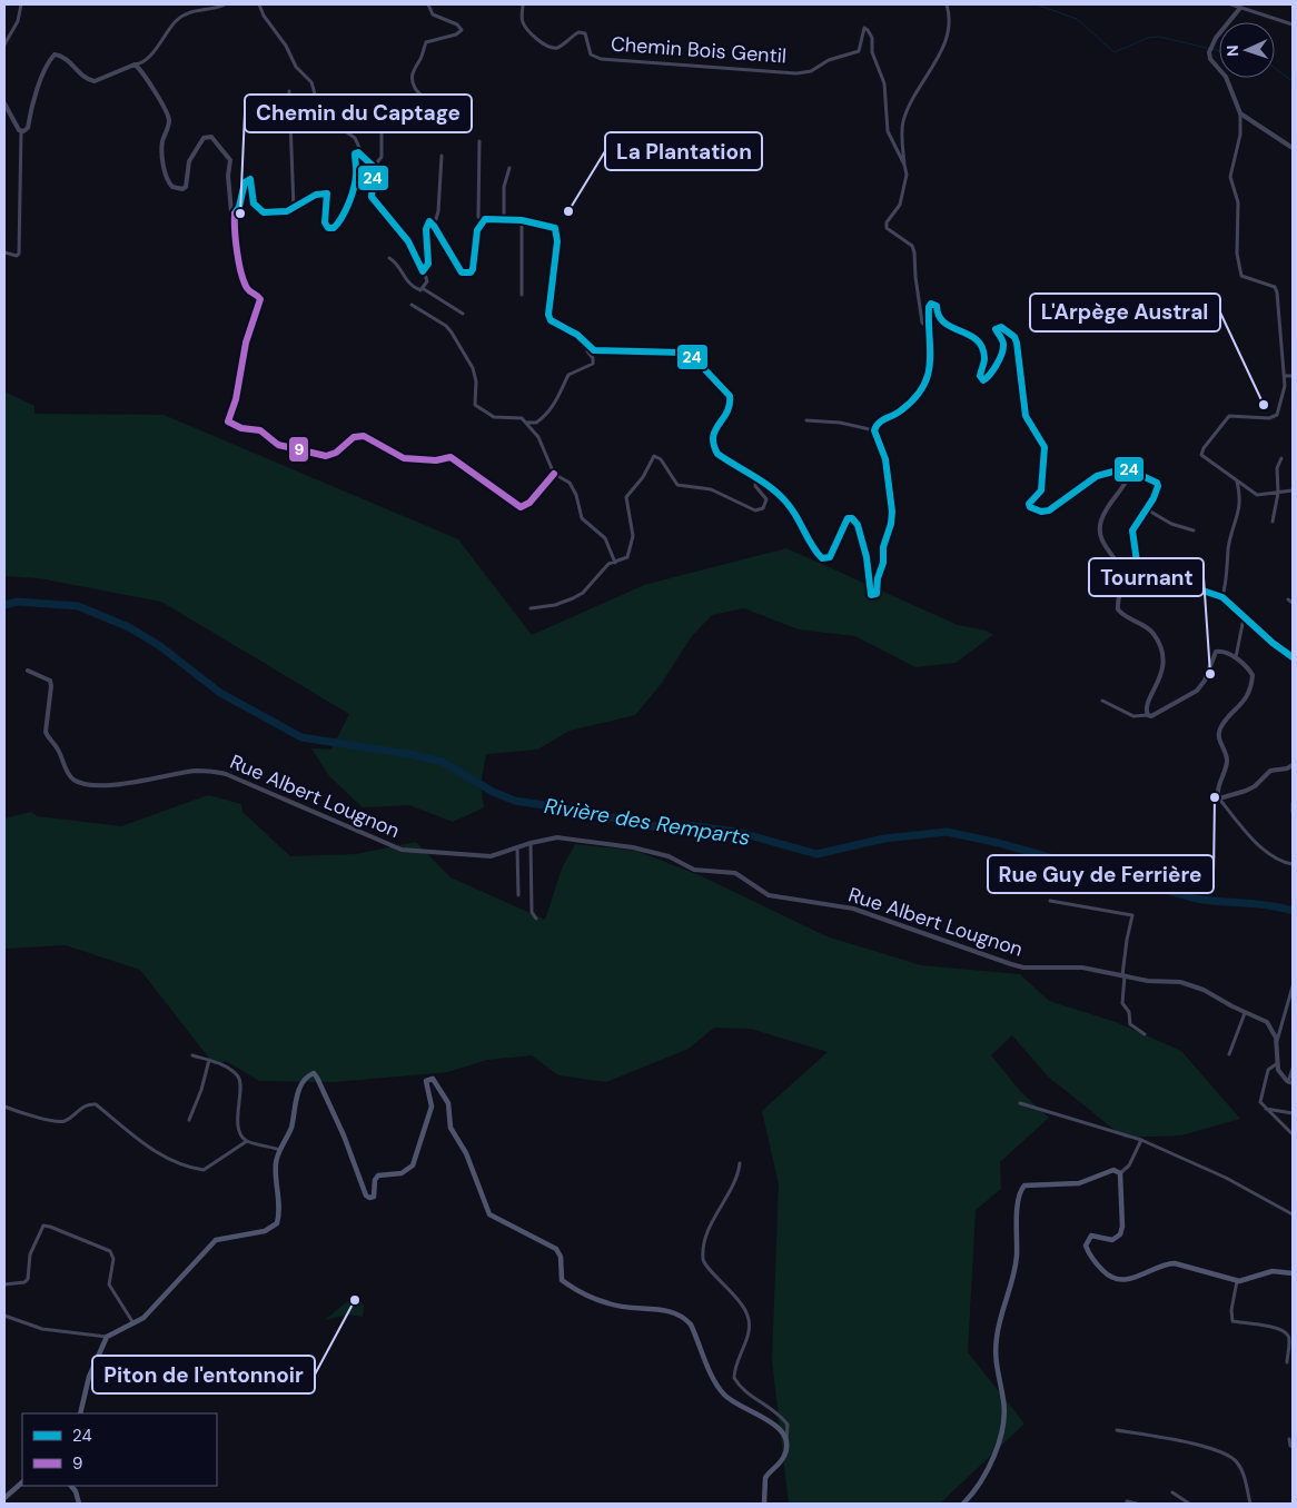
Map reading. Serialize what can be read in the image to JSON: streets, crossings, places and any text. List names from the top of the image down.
{
  "streets": {
    "street": ["Chemin Bois Gentil", "Rue Albert Lougnon"]
  },
  "water": ["Rivière des Remparts"],
  "places": [
    "La Plantation",
    "Chemin du Captage",
    "L'Arpège Austral",
    "Tournant",
    "Rue Guy de Ferrière",
    "Piton de l'entonnoir"
  ],
  "lines": ["transit line 24", "transit line 9"],
  "legend": ["24", "9"],
  "north": "left"
}
